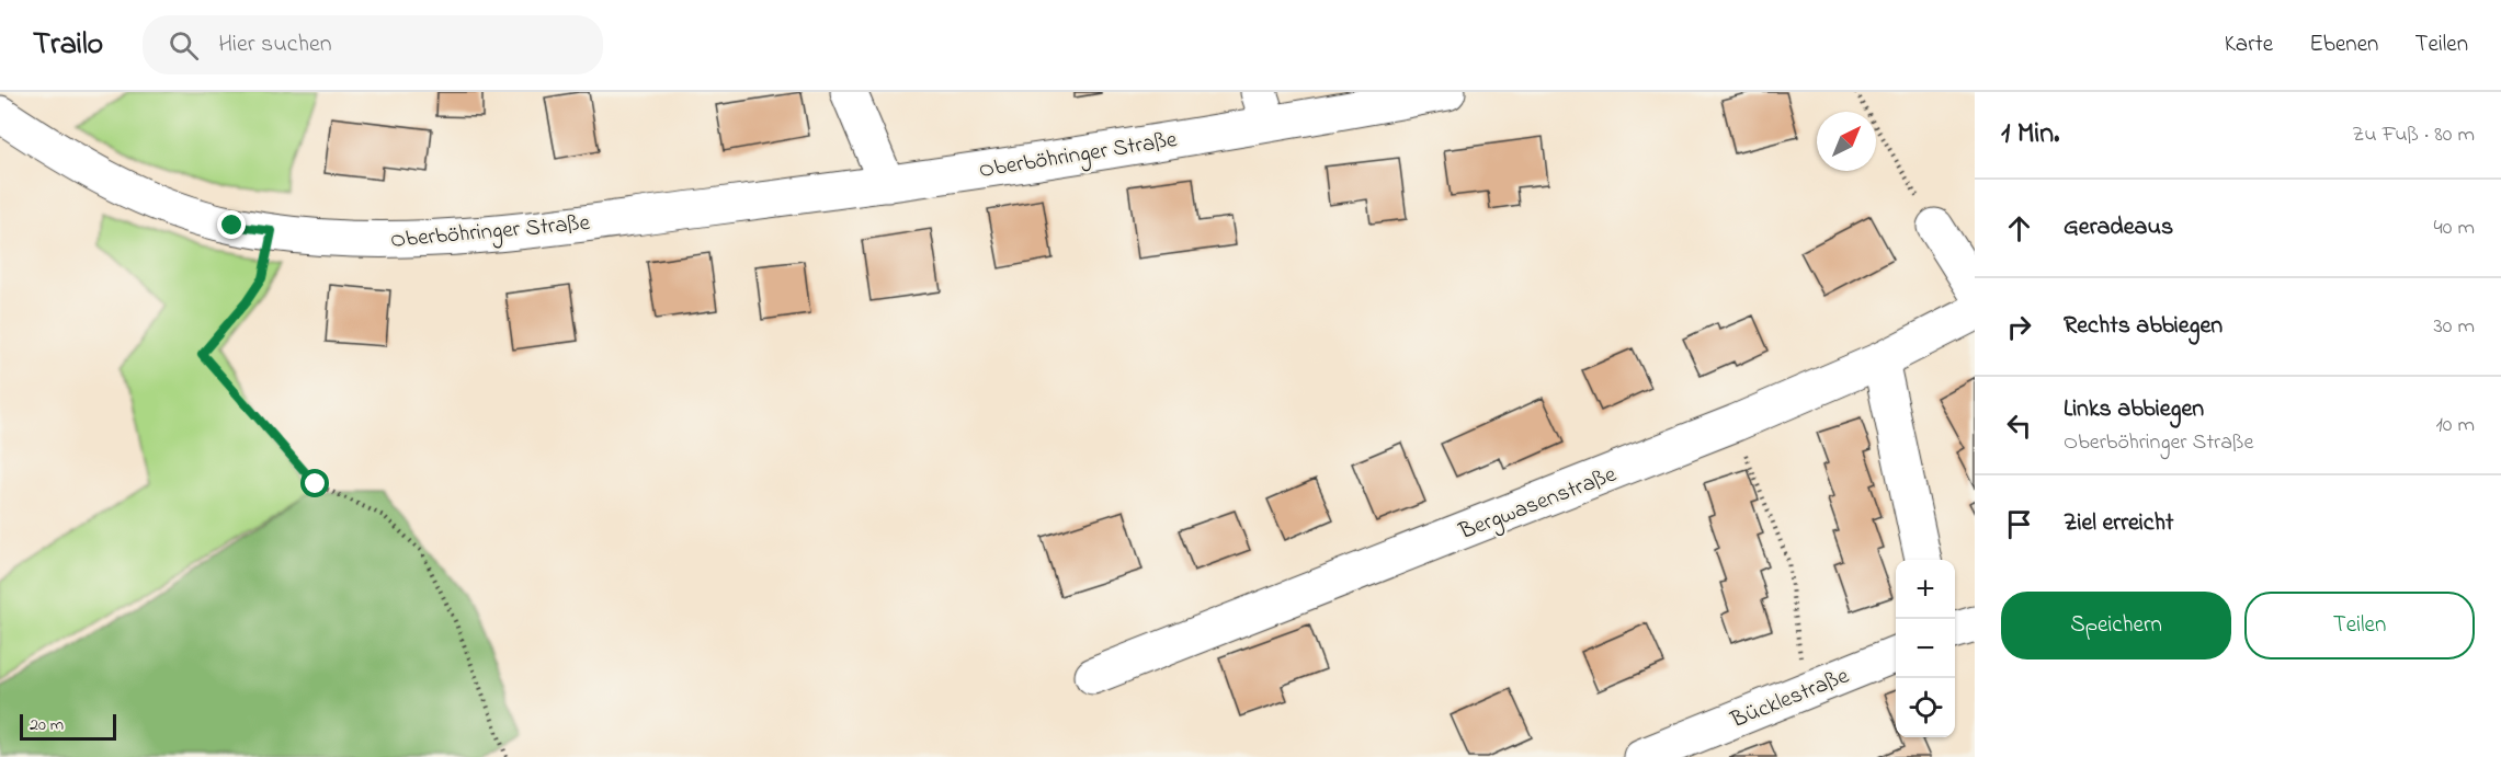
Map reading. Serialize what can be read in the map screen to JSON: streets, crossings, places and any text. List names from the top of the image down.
{
  "streets": {
    "street": ["Oberböhringer Straße", "Bergwasenstraße", "Bücklestraße"]
  },
  "scale_bar": "20 m",
  "north": "top right",
  "page": {
    "header": "Trailo",
    "search": "Hier suchen",
    "nav": ["Karte", "Ebenen", "Teilen"],
    "heading": ["1 Min.", "Zu Fuß · 80 m"],
    "list": [
      ["Geradeaus", "40 m"],
      ["Rechts abbiegen", "30 m"],
      ["Links abbiegen", "Oberböhringer Straße", "10 m"],
      "Ziel erreicht"
    ],
    "map_buttons": ["+", "−"],
    "buttons": ["Speichern", "Teilen"],
    "scale": "20 m"
  }
}
